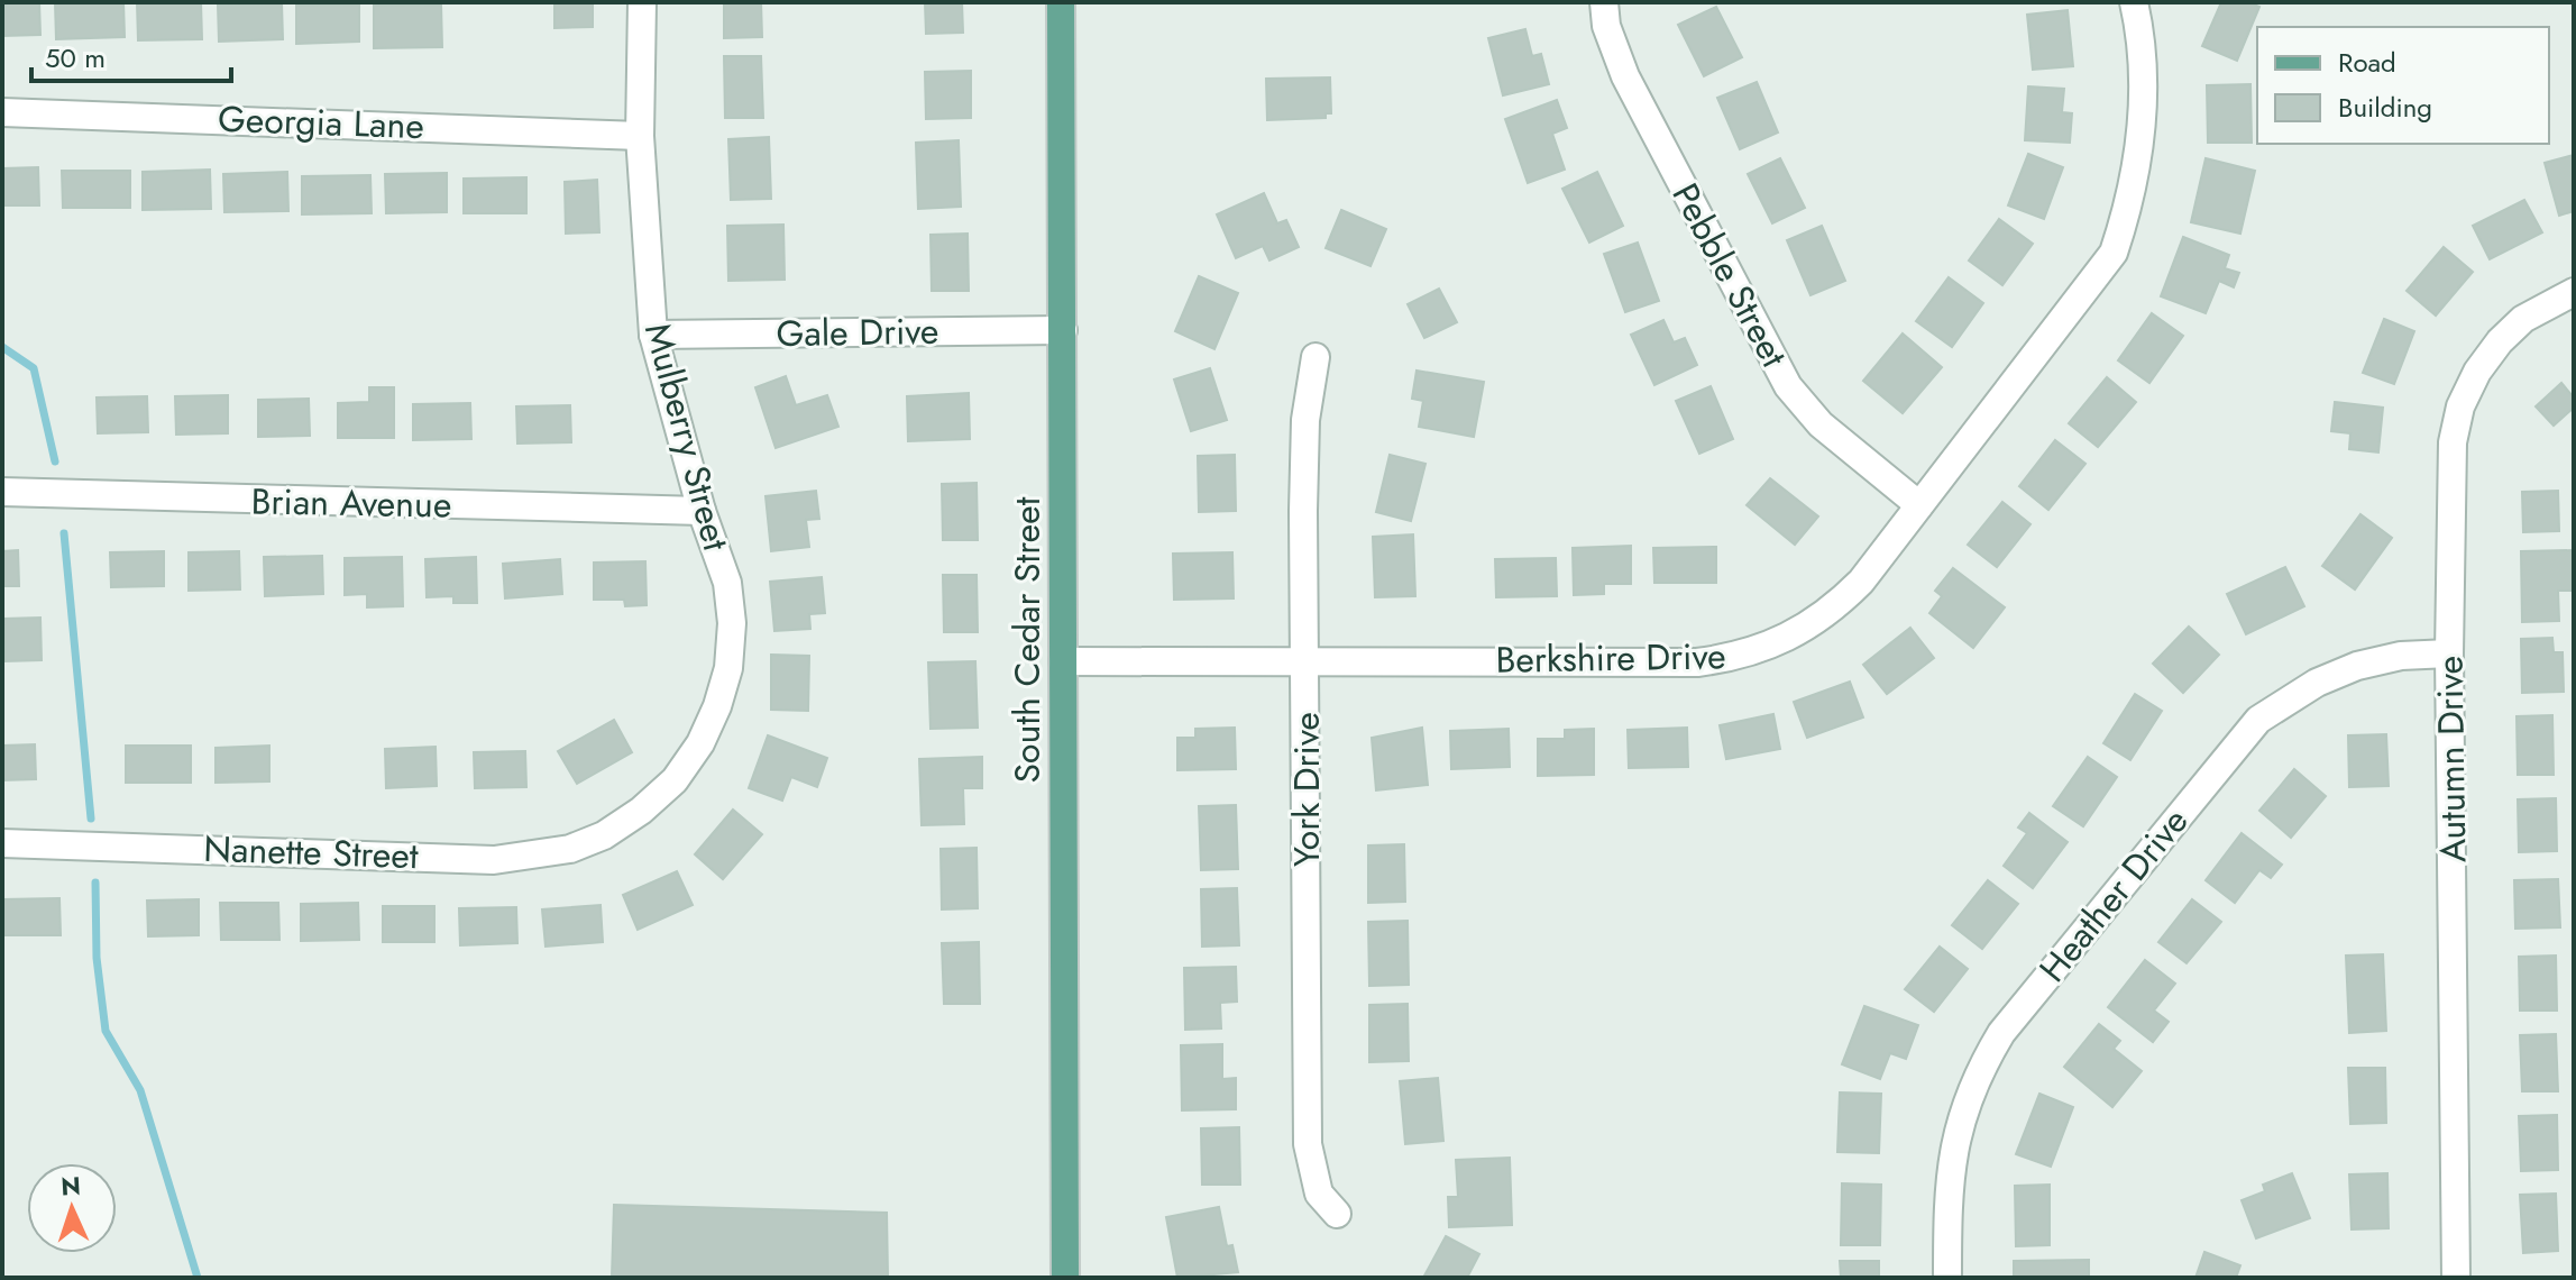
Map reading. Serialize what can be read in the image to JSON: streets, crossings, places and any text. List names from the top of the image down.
{
  "streets": {
    "main road": ["South Cedar Street"],
    "street": [
      "Georgia Lane",
      "Pebble Street",
      "Gale Drive",
      "Mulberry Street",
      "Brian Avenue",
      "Berkshire Drive",
      "Autumn Drive",
      "York Drive",
      "Nanette Street",
      "Heather Drive"
    ]
  },
  "crossings": [
    ["Georgia Lane", "Mulberry Street"],
    ["Pebble Street", "Berkshire Drive"],
    ["Gale Drive", "Mulberry Street"],
    ["Gale Drive", "South Cedar Street"],
    ["Mulberry Street", "Brian Avenue"],
    ["Mulberry Street", "Nanette Street"],
    ["South Cedar Street", "Berkshire Drive"],
    ["Berkshire Drive", "York Drive"],
    ["Autumn Drive", "Heather Drive"]
  ],
  "legend": ["Road", "Building"],
  "scale_bar": "50 m",
  "north": "top"
}
